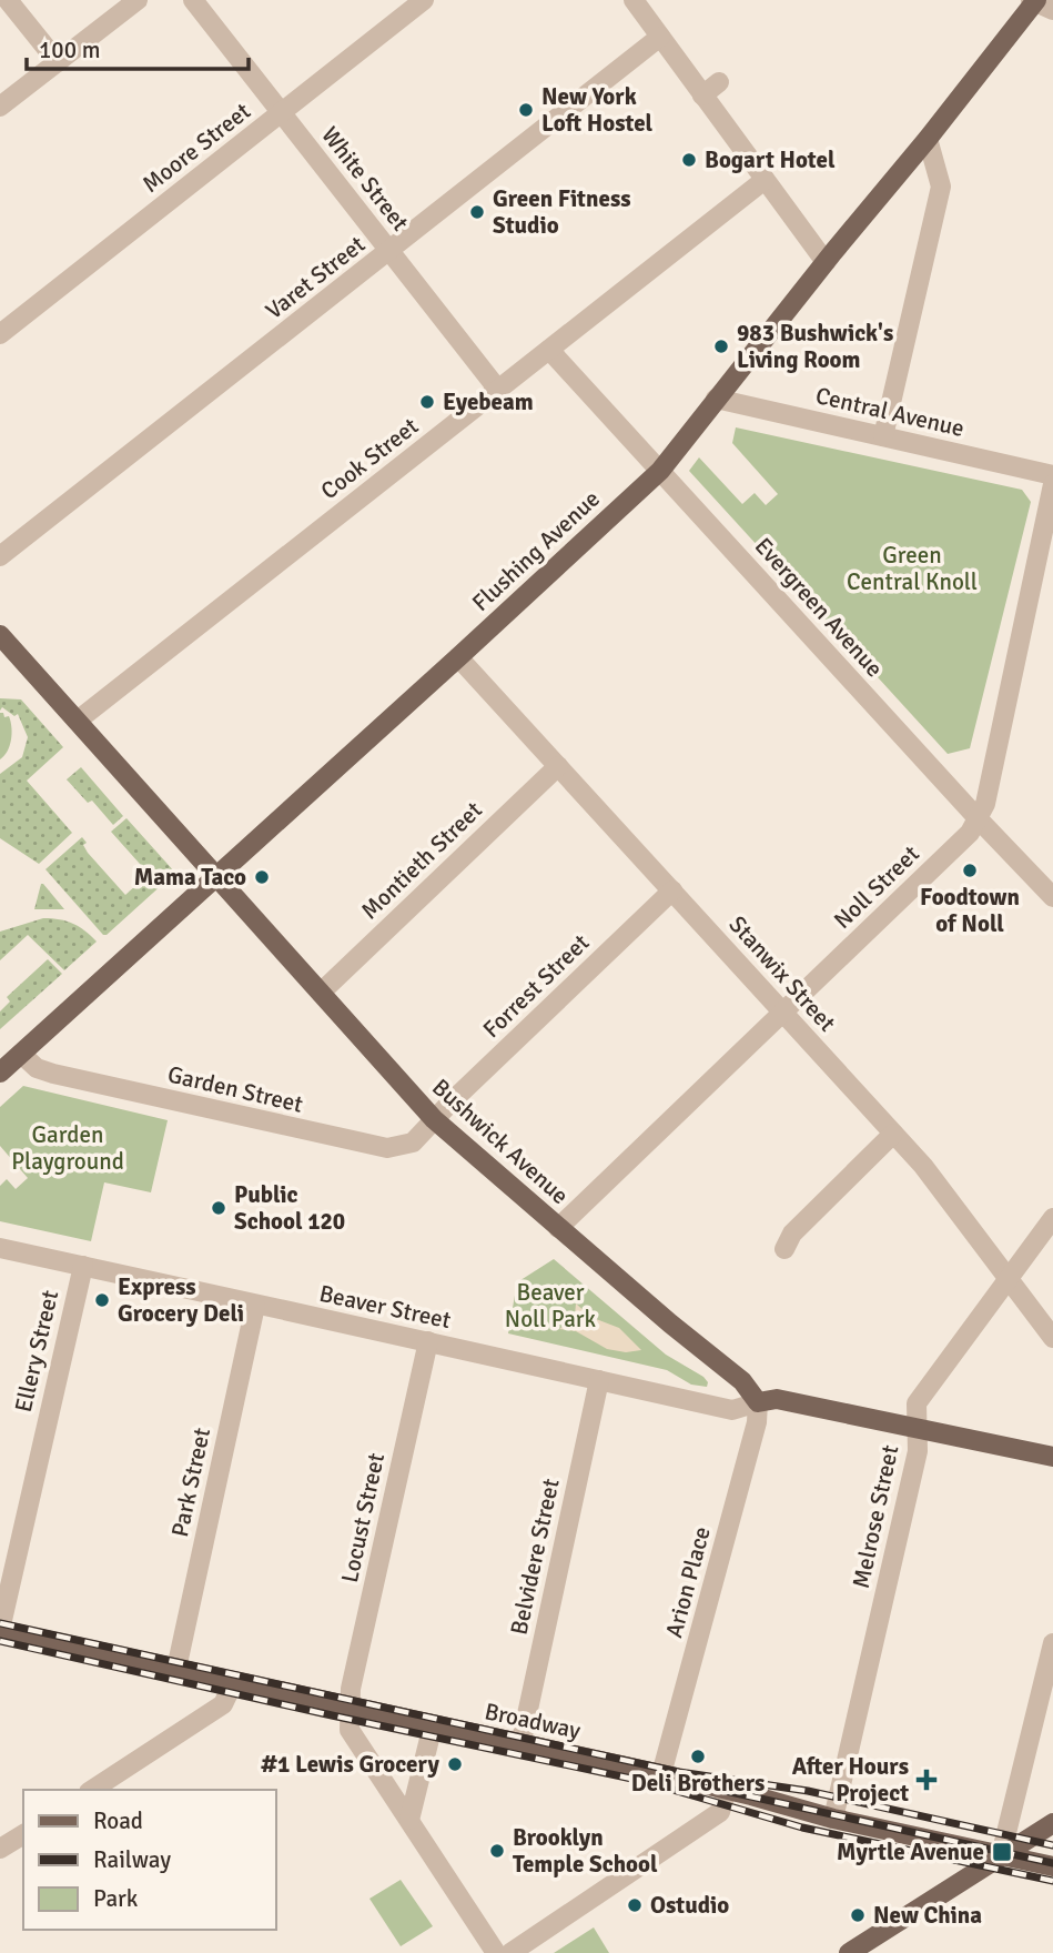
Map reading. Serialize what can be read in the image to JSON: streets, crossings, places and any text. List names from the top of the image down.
{
  "streets": {
    "main road": ["Flushing Avenue", "Bushwick Avenue", "Broadway"],
    "street": [
      "Moore Street",
      "White Street",
      "Varet Street",
      "Central Avenue",
      "Cook Street",
      "Evergreen Avenue",
      "Montieth Street",
      "Noll Street",
      "Stanwix Street",
      "Forrest Street",
      "Garden Street",
      "Beaver Street",
      "Ellery Street",
      "Park Street",
      "Melrose Street",
      "Locust Street",
      "Belvidere Street",
      "Arion Place"
    ]
  },
  "crossings": [
    ["Moore Street", "White Street"],
    ["White Street", "Varet Street"],
    ["White Street", "Cook Street"],
    ["Central Avenue", "Flushing Avenue"],
    ["Cook Street", "Evergreen Avenue"],
    ["Cook Street", "Bushwick Avenue"],
    ["Flushing Avenue", "Evergreen Avenue"],
    ["Flushing Avenue", "Stanwix Street"],
    ["Flushing Avenue", "Garden Street"],
    ["Flushing Avenue", "Bushwick Avenue"],
    ["Evergreen Avenue", "Noll Street"],
    ["Montieth Street", "Stanwix Street"],
    ["Montieth Street", "Bushwick Avenue"],
    ["Noll Street", "Stanwix Street"],
    ["Noll Street", "Bushwick Avenue"],
    ["Stanwix Street", "Forrest Street"],
    ["Stanwix Street", "Melrose Street"],
    ["Forrest Street", "Garden Street"],
    ["Forrest Street", "Bushwick Avenue"],
    ["Garden Street", "Bushwick Avenue"],
    ["Bushwick Avenue", "Beaver Street"],
    ["Bushwick Avenue", "Arion Place"],
    ["Beaver Street", "Ellery Street"],
    ["Beaver Street", "Park Street"],
    ["Beaver Street", "Locust Street"],
    ["Beaver Street", "Belvidere Street"],
    ["Beaver Street", "Arion Place"],
    ["Ellery Street", "Broadway"],
    ["Park Street", "Broadway"],
    ["Melrose Street", "Broadway"],
    ["Locust Street", "Broadway"],
    ["Belvidere Street", "Broadway"],
    ["Arion Place", "Broadway"]
  ],
  "parks": ["Green Central Knoll", "Garden Playground", "Beaver Noll Park"],
  "places": {
    "other": [
      "New York Loft Hostel",
      "Bogart Hotel",
      "Green Fitness Studio",
      "983 Bushwick's Living Room",
      "Eyebeam",
      "Foodtown of Noll",
      "Mama Taco",
      "Public School 120",
      "Express Grocery Deli",
      "Deli Brothers",
      "#1 Lewis Grocery",
      "Brooklyn Temple School",
      "Ostudio",
      "New China"
    ],
    "health": ["After Hours Project"],
    "transit": ["Myrtle Avenue"]
  },
  "legend": ["Road", "Railway", "Park"],
  "scale_bar": "100 m"
}
